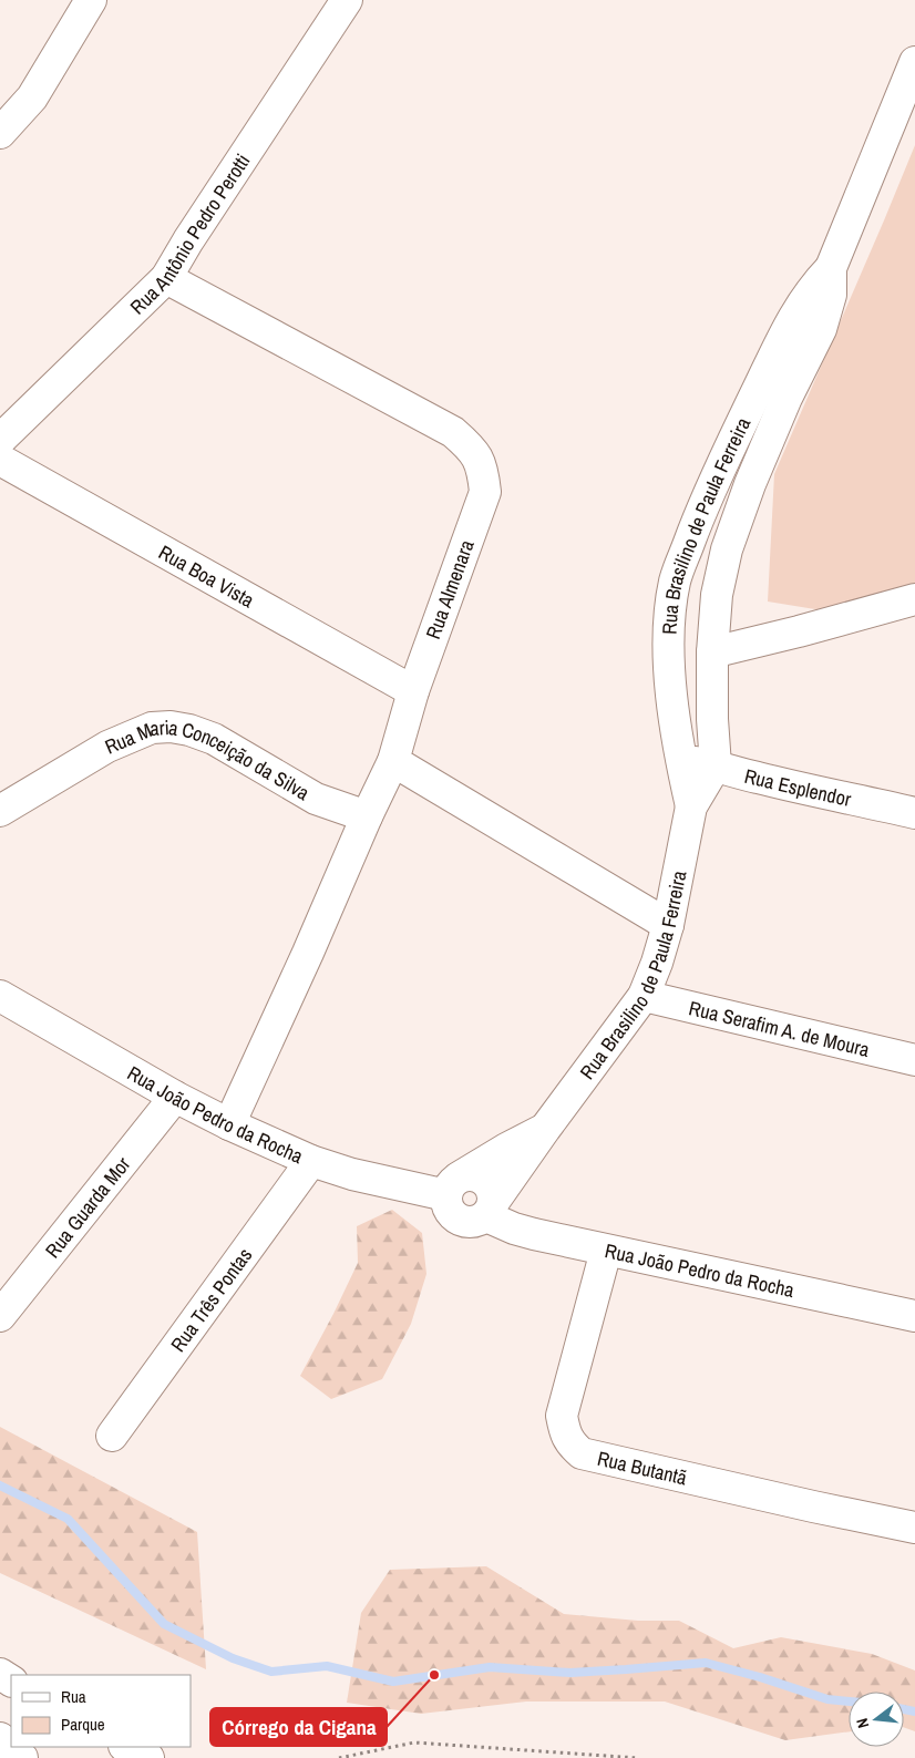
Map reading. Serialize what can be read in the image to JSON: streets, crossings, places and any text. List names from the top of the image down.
{
  "streets": {
    "street": [
      "Rua Antônio Pedro Perotti",
      "Rua Brasilino de Paula Ferreira",
      "Rua Boa Vista",
      "Rua Almenara",
      "Rua Maria Conceição da Silva",
      "Rua Esplendor",
      "Rua Serafim A. de Moura",
      "Rua João Pedro da Rocha",
      "Rua Guarda Mor",
      "Rua Três Pontas",
      "Rua Butantã"
    ]
  },
  "crossings": [
    ["Rua Antônio Pedro Perotti", "Rua Almenara"],
    ["Rua Brasilino de Paula Ferreira", "Rua Esplendor"],
    ["Rua Brasilino de Paula Ferreira", "Rua Serafim A. de Moura"],
    ["Rua Brasilino de Paula Ferreira", "Rua João Pedro da Rocha"],
    ["Rua Boa Vista", "Rua Almenara"],
    ["Rua João Pedro da Rocha", "Rua Guarda Mor"],
    ["Rua João Pedro da Rocha", "Rua Três Pontas"],
    ["Rua João Pedro da Rocha", "Rua Butantã"]
  ],
  "places": ["Córrego da Cigana"],
  "legend": ["Rua", "Parque"],
  "north": "left"
}
